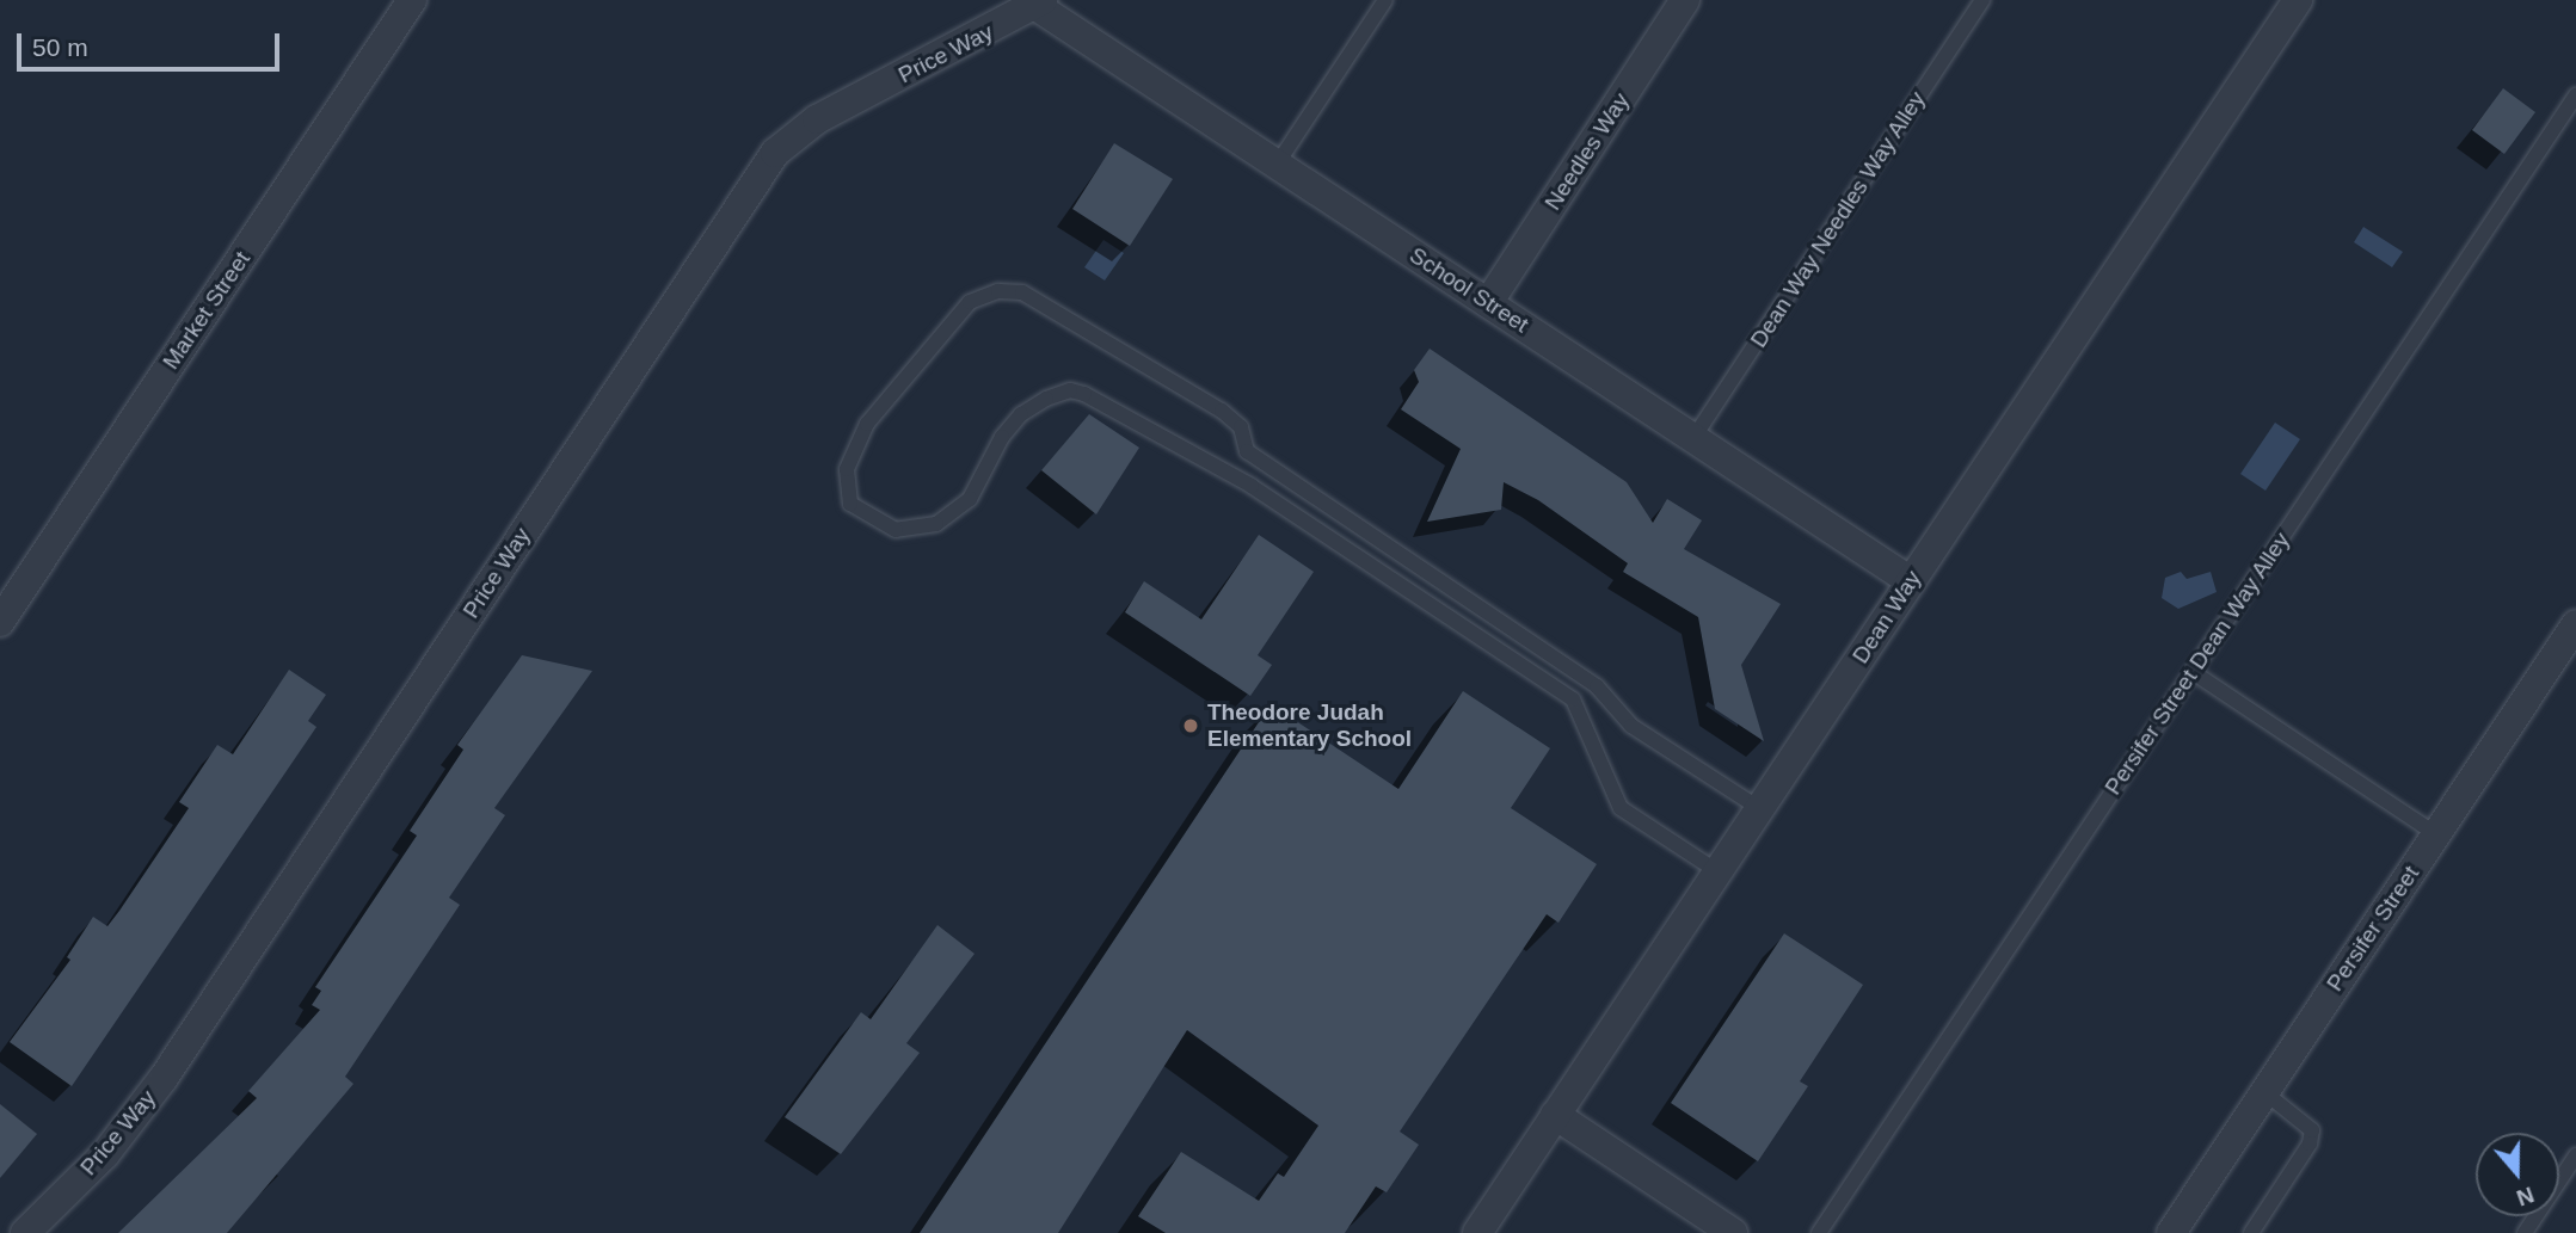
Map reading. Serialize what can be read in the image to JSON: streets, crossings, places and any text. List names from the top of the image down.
{
  "streets": {
    "street": [
      "Price Way",
      "Needles Way",
      "School Street",
      "Market Street",
      "Dean Way",
      "Persifer Street"
    ],
    "lane": ["Dean Way Needles Way Alley", "Persifer Street Dean Way Alley"]
  },
  "crossings": [
    ["Price Way", "School Street"],
    ["Needles Way", "School Street"],
    ["Dean Way Needles Way Alley", "School Street"],
    ["School Street", "Dean Way"]
  ],
  "places": ["Theodore Judah Elementary School"],
  "scale_bar": "50 m",
  "north": "bottom"
}
